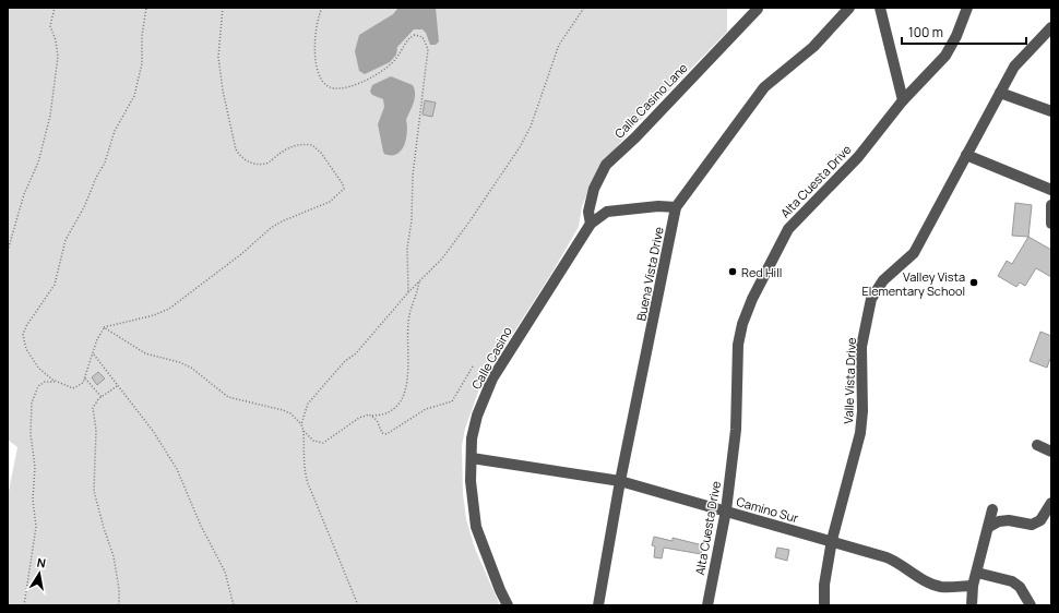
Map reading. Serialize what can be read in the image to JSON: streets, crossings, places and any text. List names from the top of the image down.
{
  "streets": {
    "street": [
      "Calle Casino Lane",
      "Alta Cuesta Drive",
      "Buena Vista Drive",
      "Calle Casino",
      "Valle Vista Drive",
      "Camino Sur"
    ]
  },
  "crossings": [
    ["Calle Casino Lane", "Calle Casino"],
    ["Alta Cuesta Drive", "Camino Sur"],
    ["Buena Vista Drive", "Calle Casino"],
    ["Buena Vista Drive", "Camino Sur"],
    ["Calle Casino", "Camino Sur"],
    ["Valle Vista Drive", "Camino Sur"]
  ],
  "places": ["Red Hill", "Valley Vista Elementary School"],
  "scale_bar": "100 m",
  "north": "top"
}
